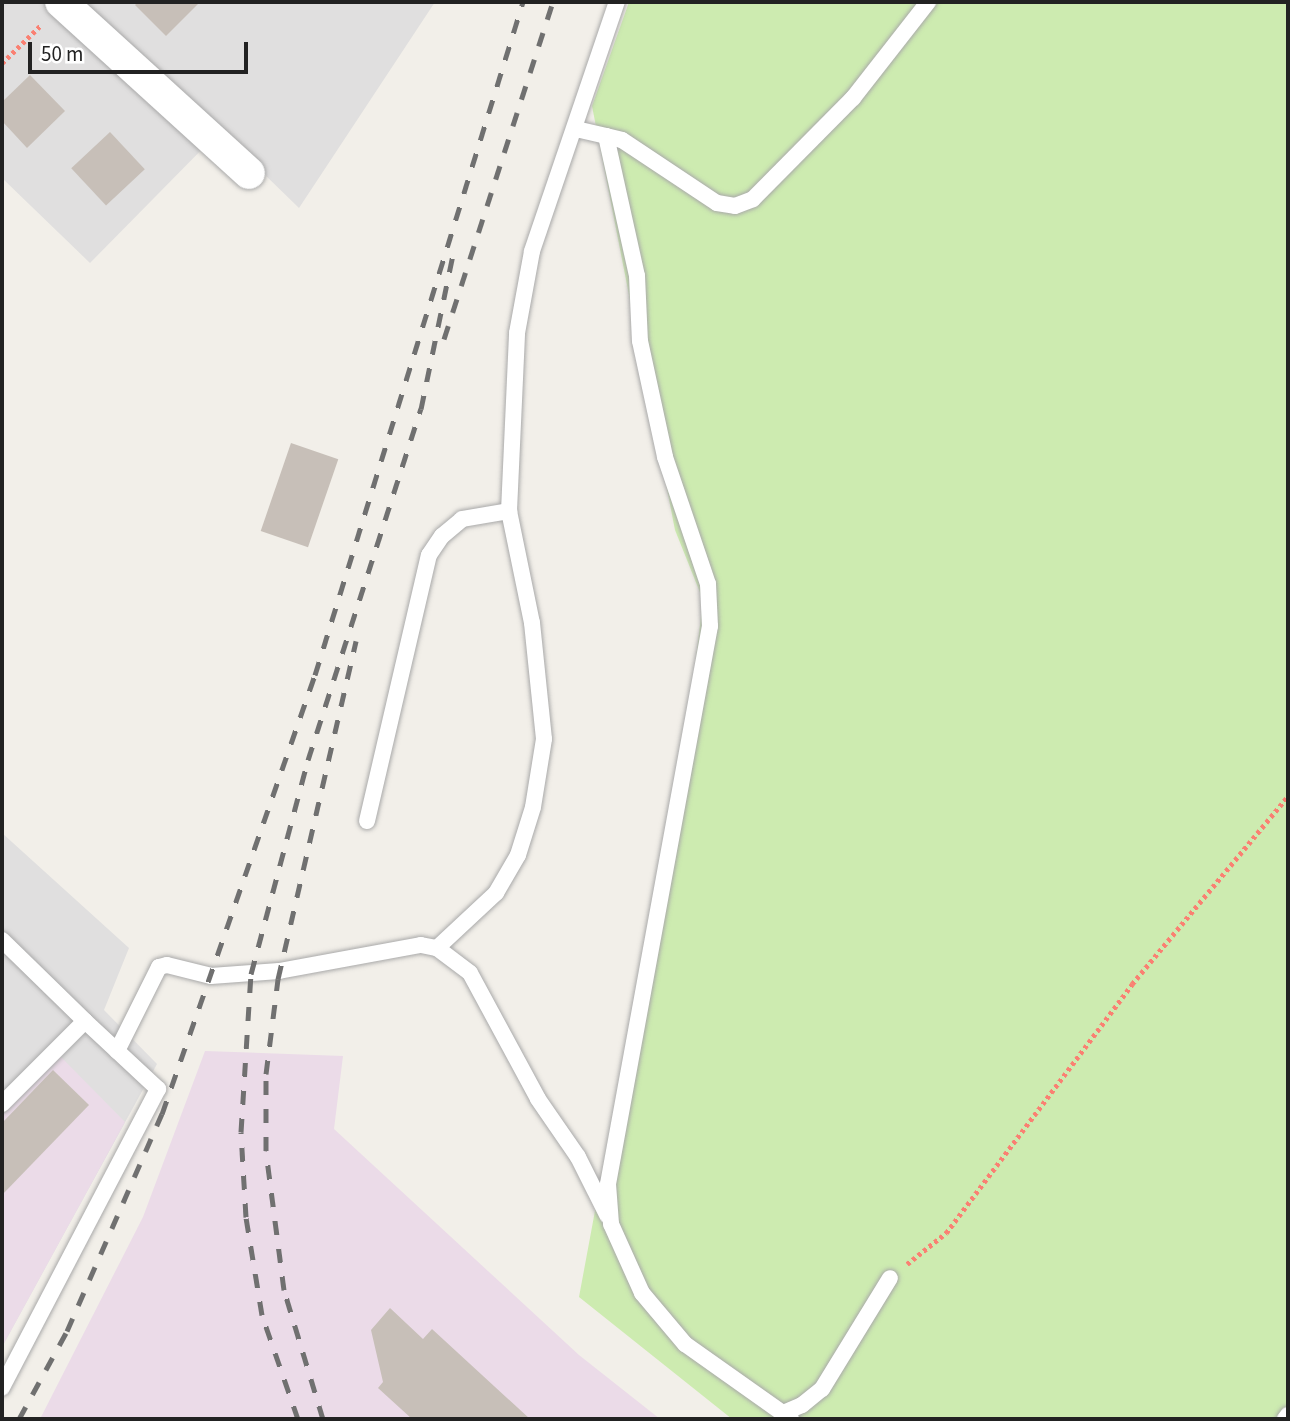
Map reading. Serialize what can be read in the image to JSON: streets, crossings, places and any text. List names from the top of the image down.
{
  "scale_bar": "50 m"
}
